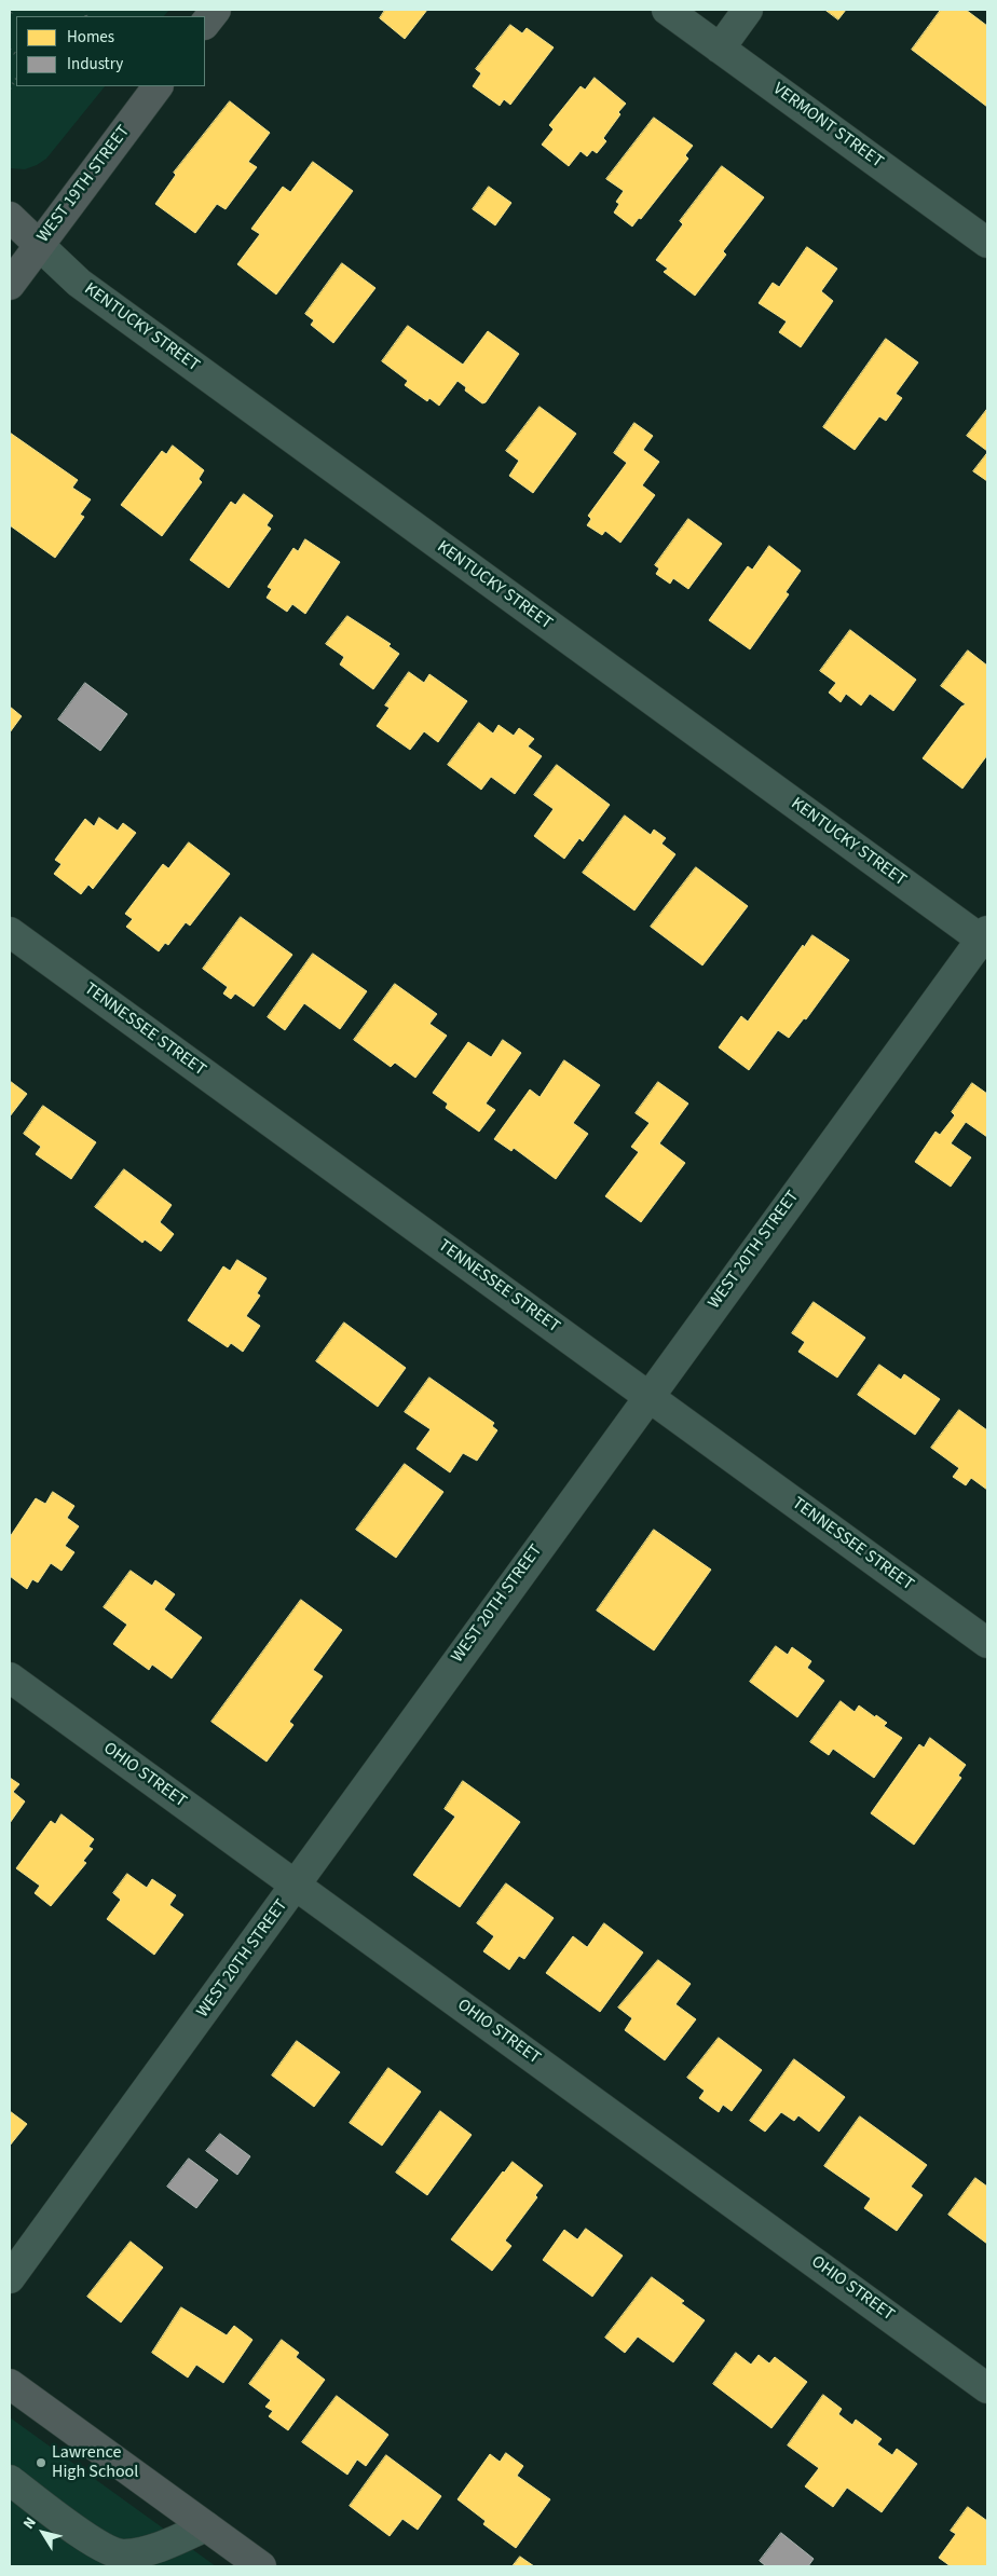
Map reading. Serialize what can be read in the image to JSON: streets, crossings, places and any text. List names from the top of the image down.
{
  "streets": {
    "main road": ["WEST 19TH STREET", "KENTUCKY STREET"],
    "street": [
      "VERMONT STREET",
      "TENNESSEE STREET",
      "WEST 20TH STREET",
      "OHIO STREET"
    ]
  },
  "crossings": [
    ["WEST 19TH STREET", "KENTUCKY STREET"],
    ["KENTUCKY STREET", "WEST 20TH STREET"],
    ["TENNESSEE STREET", "WEST 20TH STREET"],
    ["WEST 20TH STREET", "OHIO STREET"]
  ],
  "places": ["Lawrence High School"],
  "legend": ["Homes", "Industry"],
  "north": "top left"
}
